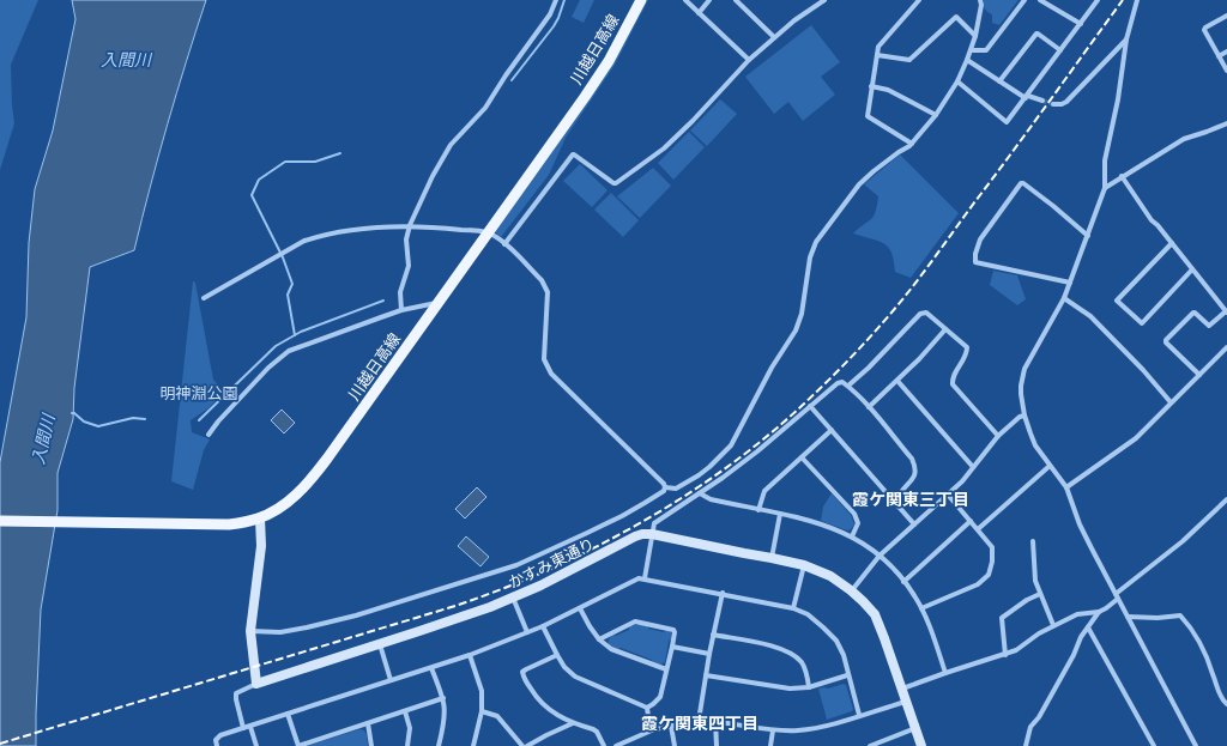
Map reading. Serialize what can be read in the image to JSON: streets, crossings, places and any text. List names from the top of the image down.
{
  "streets": {
    "main road": ["川越日高線"],
    "street": ["かすみ東通り"]
  },
  "districts": ["霞ケ関東三丁目", "霞ケ関東四丁目"],
  "water": ["入間川"],
  "parks": ["明神淵公園"]
}
